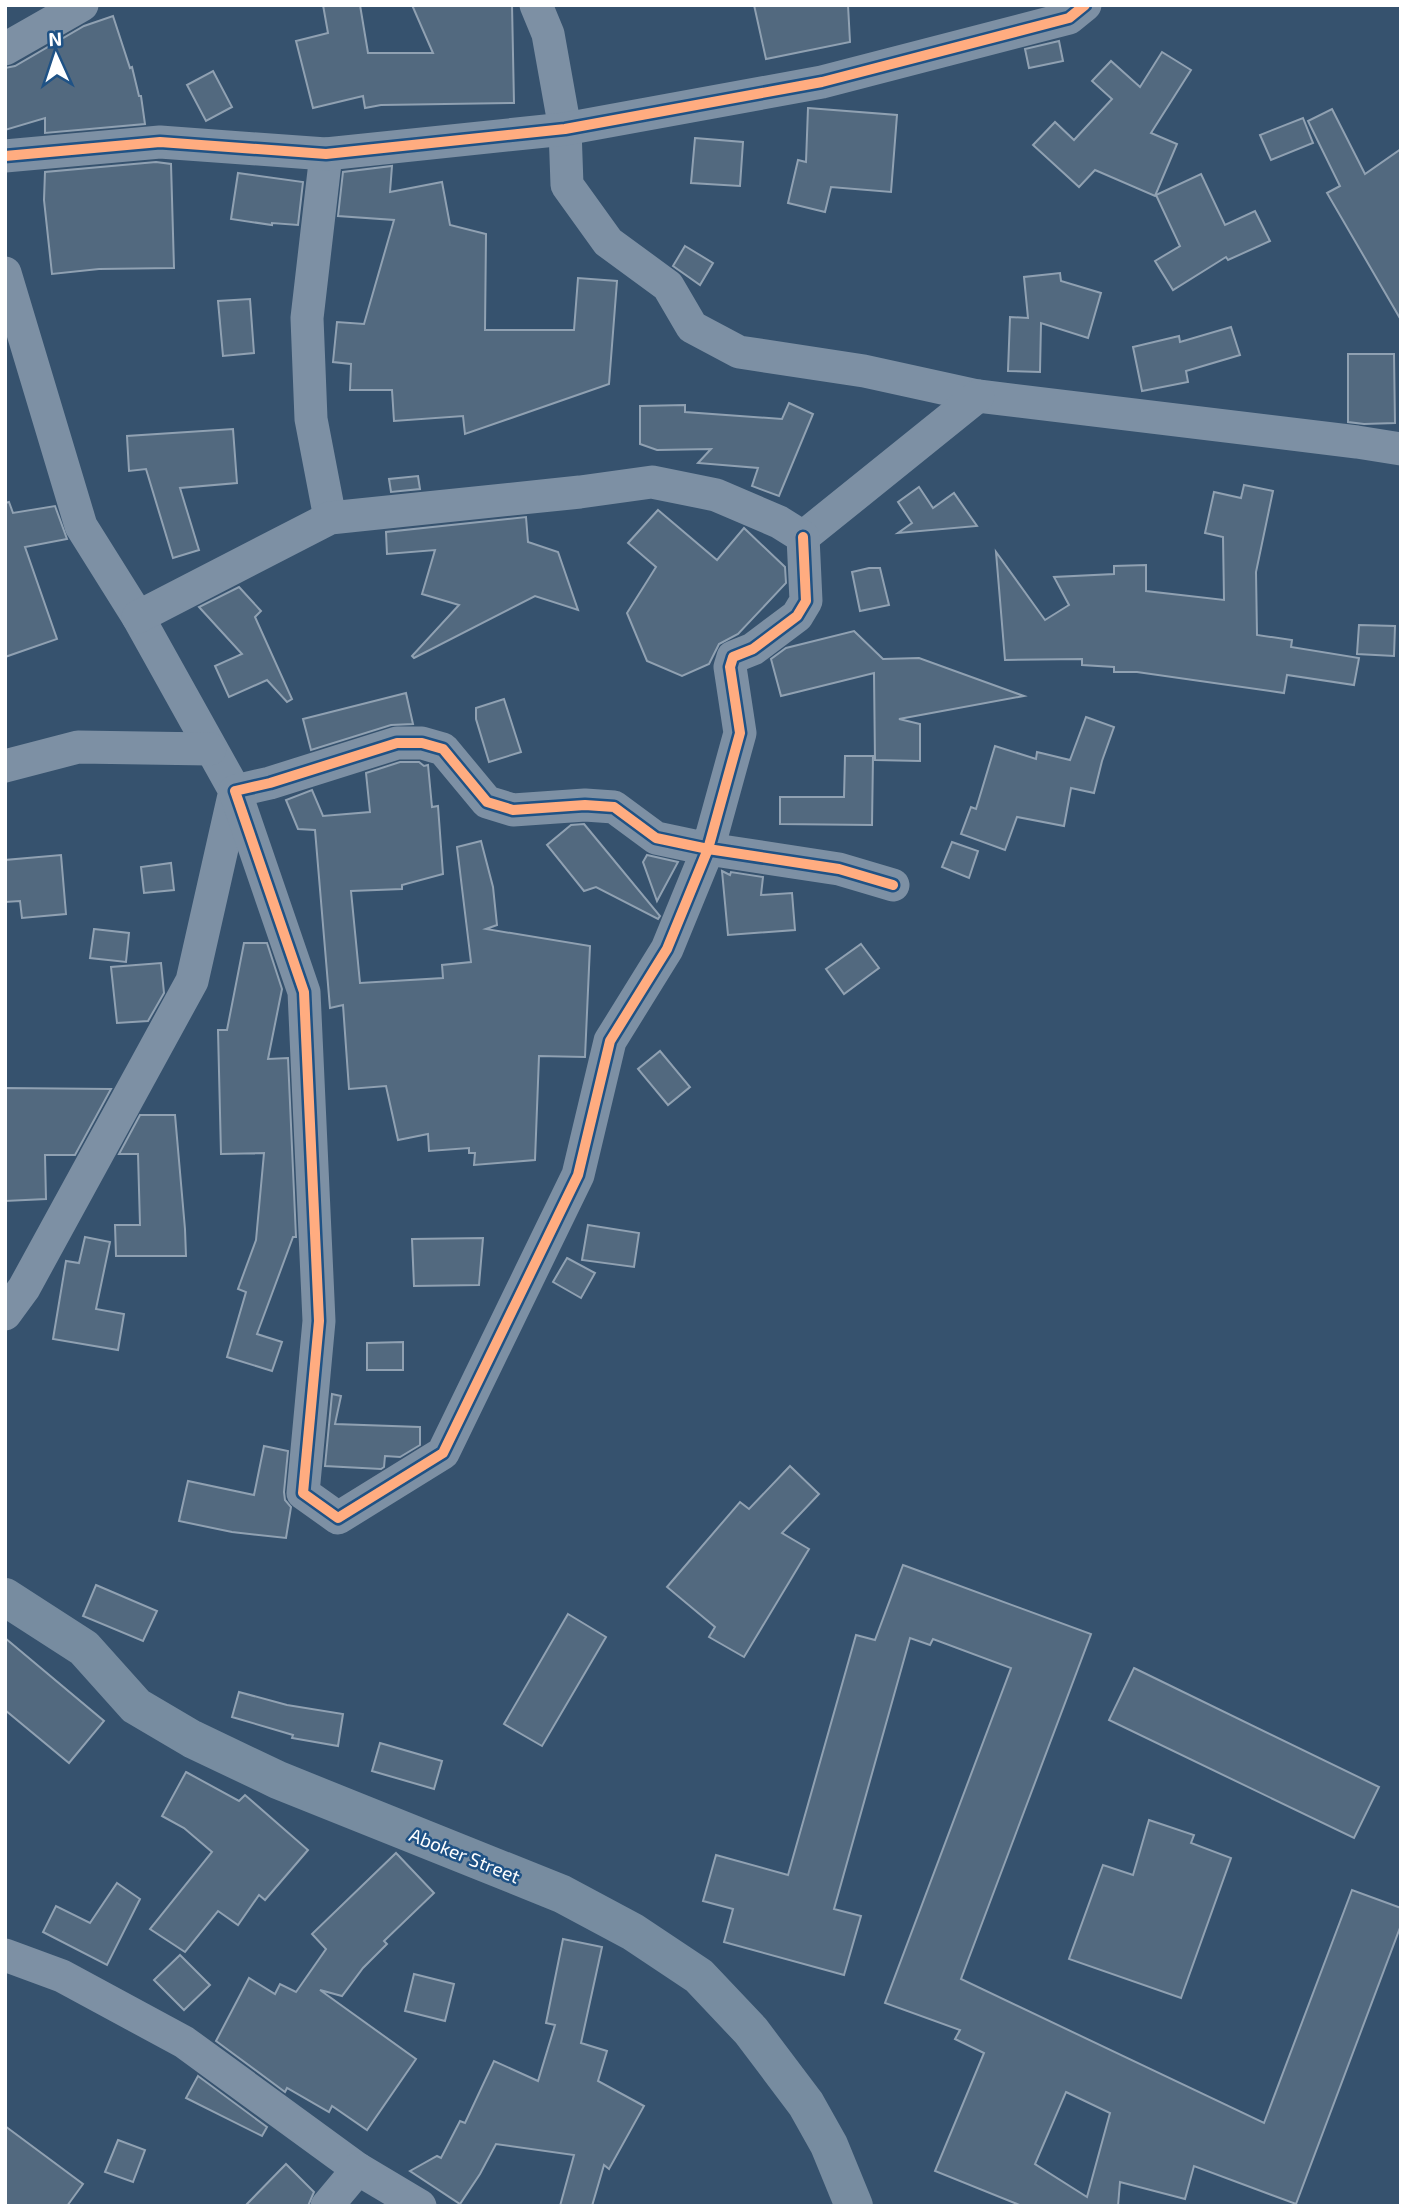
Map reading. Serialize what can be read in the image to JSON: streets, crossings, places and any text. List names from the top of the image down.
{
  "streets": {
    "main road": ["Aboker Street"]
  },
  "north": "top"
}
